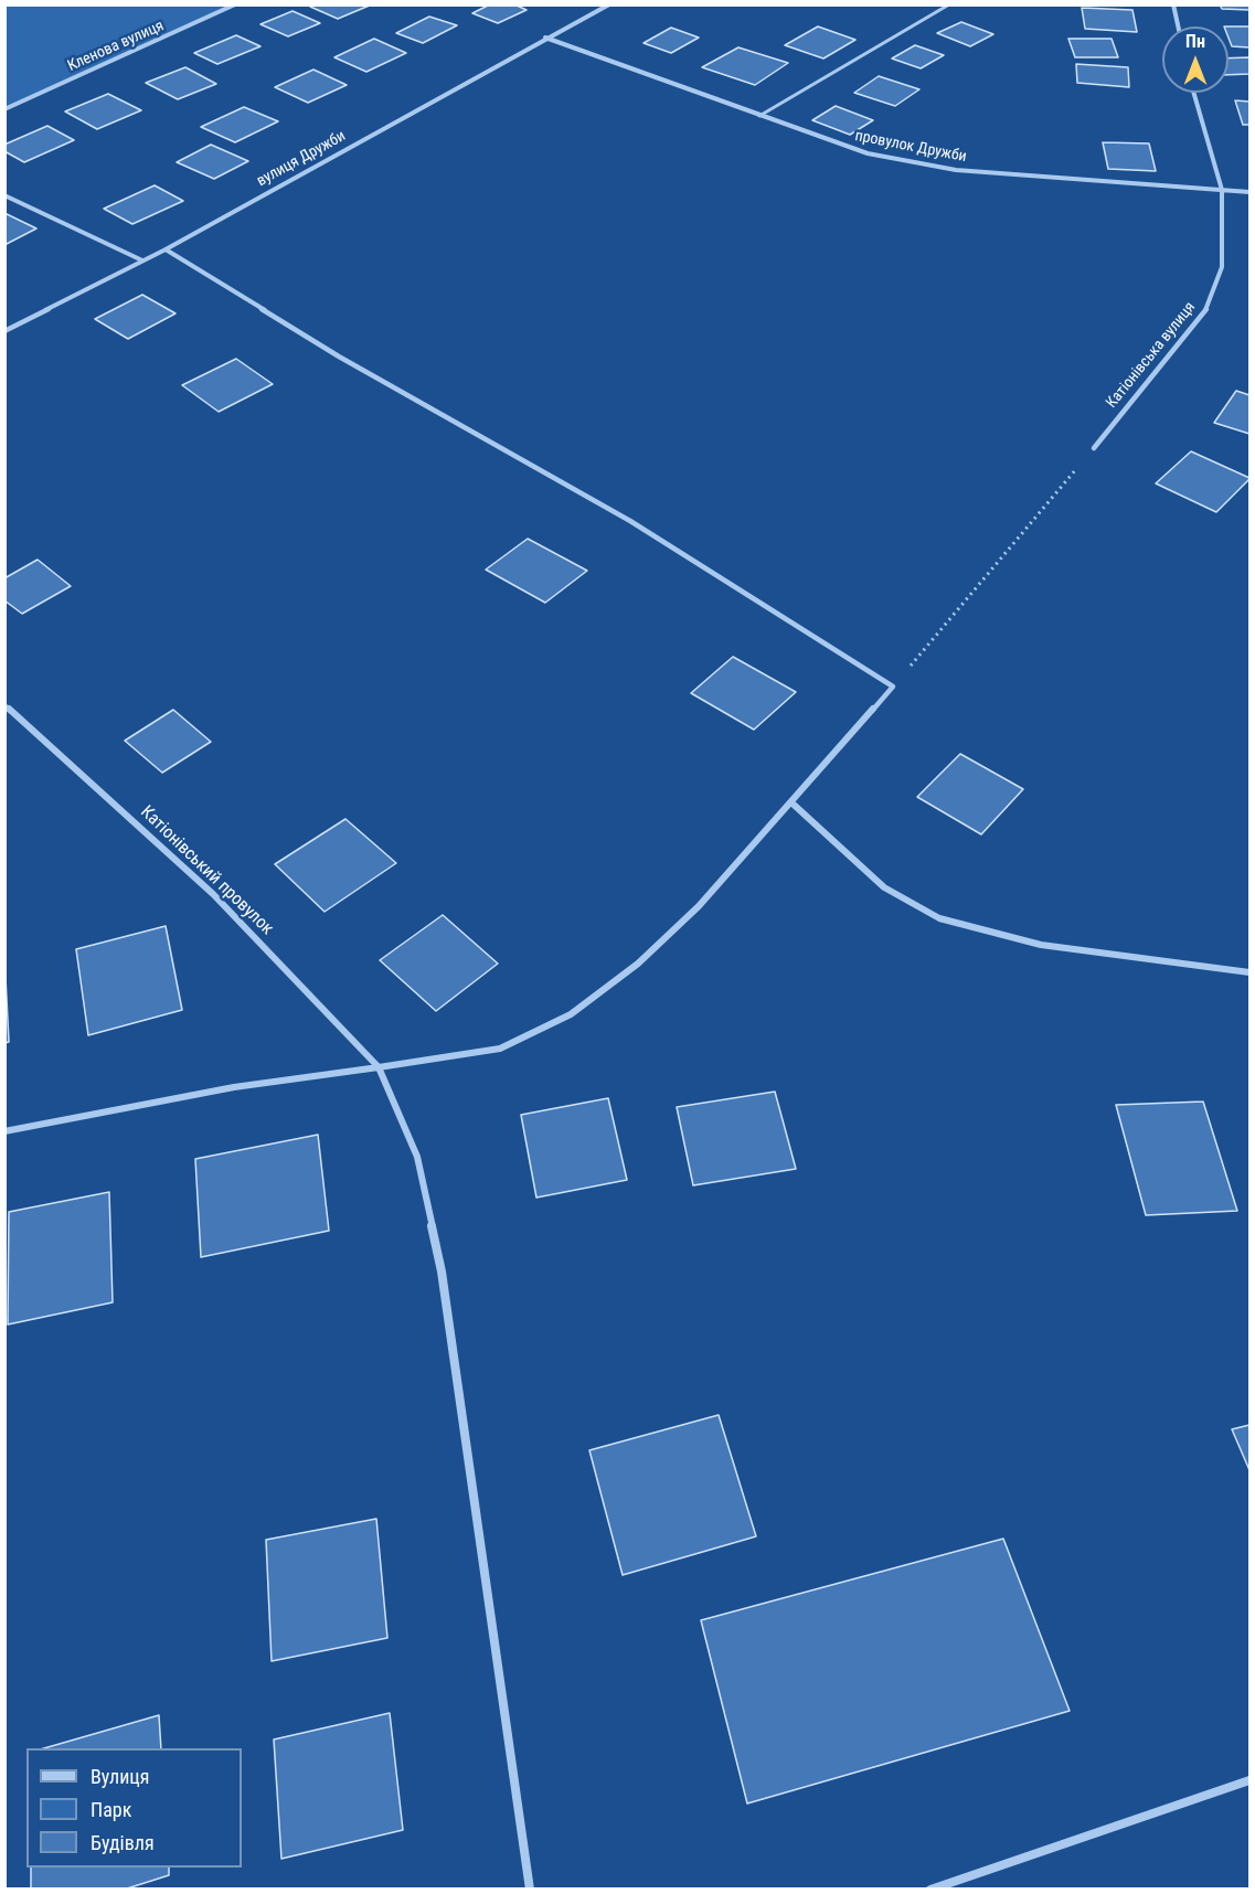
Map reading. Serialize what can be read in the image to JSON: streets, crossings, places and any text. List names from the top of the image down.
{
  "streets": {
    "street": [
      "Кленова вулиця",
      "провулок Дружби",
      "вулиця Дружби",
      "Катіонівська вулиця",
      "Катіонівський провулок"
    ]
  },
  "crossings": [
    ["провулок Дружби", "вулиця Дружби"],
    ["провулок Дружби", "Катіонівська вулиця"]
  ],
  "legend": ["Вулиця", "Парк", "Будівля"],
  "north": "top"
}
